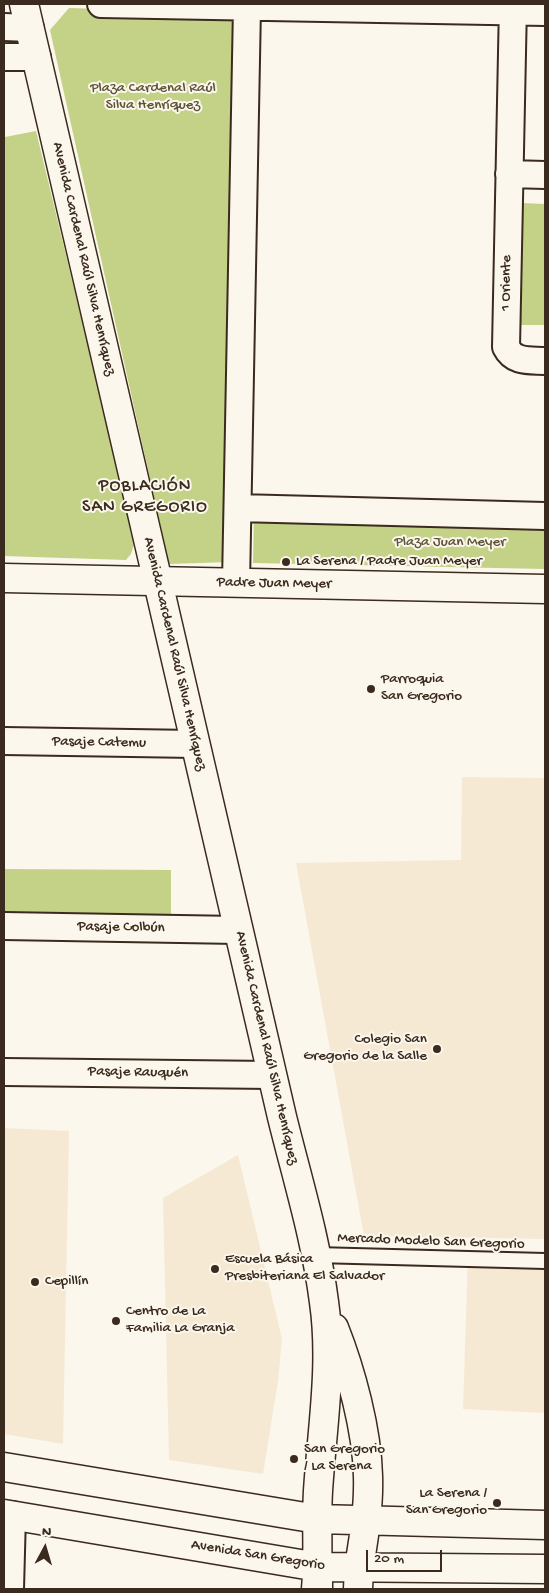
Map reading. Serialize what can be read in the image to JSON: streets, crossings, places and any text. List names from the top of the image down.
{
  "streets": {
    "main road": ["Avenida Cardenal Raúl Silva Henríquez", "Padre Juan Meyer", "Avenida San Gregorio"],
    "street": [
      "1 Oriente",
      "Pasaje Catemu",
      "Pasaje Colbún",
      "Pasaje Rauquén"
    ],
    "lane": ["Mercado Modelo San Gregorio"]
  },
  "crossings": [
    ["Avenida Cardenal Raúl Silva Henríquez", "Padre Juan Meyer"],
    ["Avenida Cardenal Raúl Silva Henríquez", "Pasaje Catemu"],
    ["Avenida Cardenal Raúl Silva Henríquez", "Pasaje Colbún"],
    ["Avenida Cardenal Raúl Silva Henríquez", "Pasaje Rauquén"],
    ["Avenida Cardenal Raúl Silva Henríquez", "Mercado Modelo San Gregorio"],
    ["Avenida Cardenal Raúl Silva Henríquez", "Avenida San Gregorio"]
  ],
  "districts": ["POBLACIÓN SAN GREGORIO"],
  "parks": ["Plaza Cardenal Raúl Silva Henríquez", "Plaza Juan Meyer"],
  "places": [
    "La Serena / Padre Juan Meyer",
    "Parroquia San Gregorio",
    "Colegio San Gregorio de la Salle",
    "Escuela Básica Presbiteriana El Salvador",
    "Cepillín",
    "Centro de La Familia La Granja",
    "San Gregorio / La Serena",
    "La Serena / San Gregorio"
  ],
  "scale_bar": "20 m",
  "north": "top"
}
